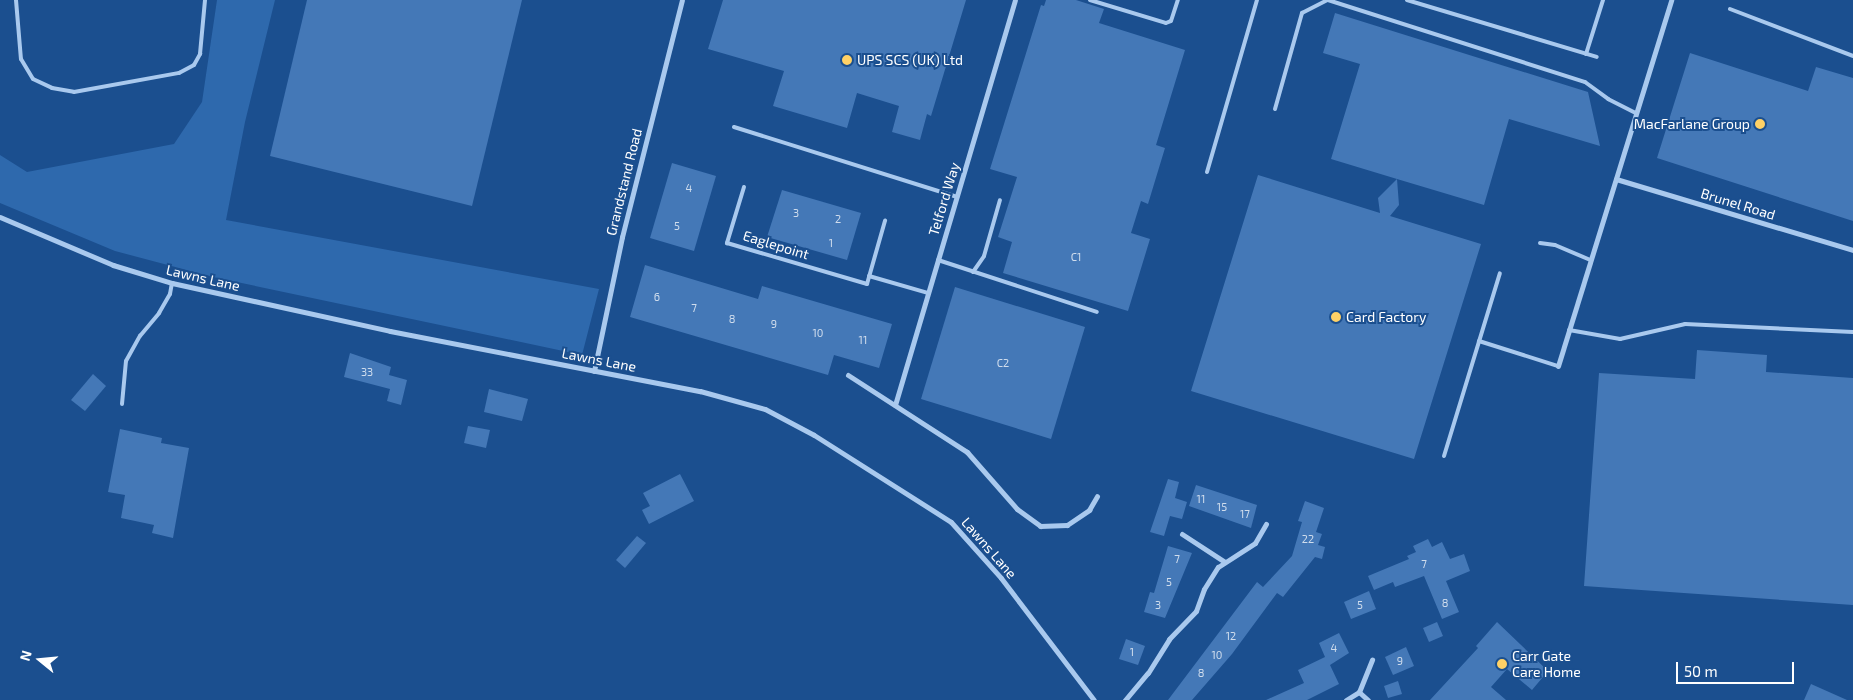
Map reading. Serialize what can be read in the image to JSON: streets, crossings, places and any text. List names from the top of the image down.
{
  "streets": {
    "street": [
      "Grandstand Road",
      "Telford Way",
      "Brunel Road",
      "Lawns Lane"
    ],
    "lane": ["Eaglepoint"]
  },
  "crossings": [
    ["Grandstand Road", "Lawns Lane"],
    ["Telford Way", "Eaglepoint"]
  ],
  "places": [
    "UPS SCS (UK) Ltd",
    "MacFarlane Group",
    "Card Factory",
    "Carr Gate Care Home"
  ],
  "house_numbers": [
    "4",
    "3",
    "2",
    "5",
    "1",
    "C1",
    "6",
    "7",
    "8",
    "9",
    "10",
    "11",
    "C2",
    "33",
    "11",
    "15",
    "17",
    "22",
    "7",
    "7",
    "5",
    "8",
    "3",
    "5",
    "12",
    "4",
    "1",
    "10",
    "9",
    "8"
  ],
  "scale_bar": "50 m",
  "north": "left"
}
